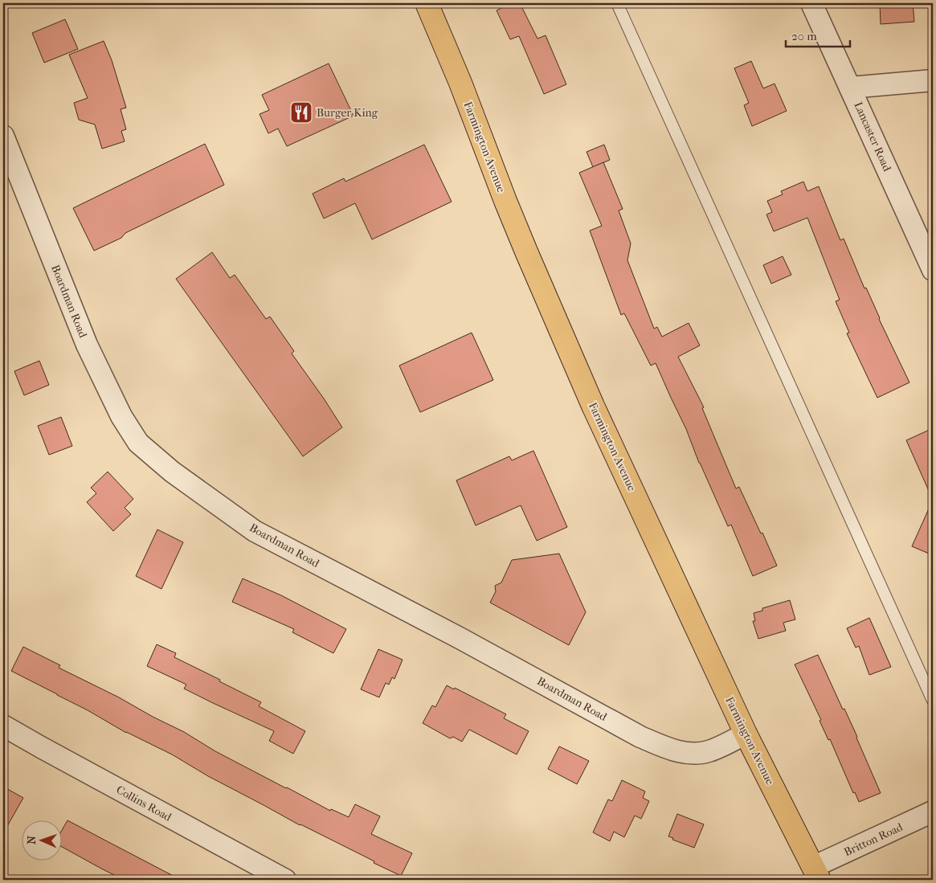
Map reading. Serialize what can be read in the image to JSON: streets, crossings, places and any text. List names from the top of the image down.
{
  "streets": {
    "highway": ["Farmington Avenue"],
    "street": [
      "Lancaster Road",
      "Boardman Road",
      "Collins Road",
      "Britton Road"
    ]
  },
  "crossings": [
    ["Farmington Avenue", "Boardman Road"],
    ["Farmington Avenue", "Britton Road"]
  ],
  "places": {
    "restaurant": ["Burger King"]
  },
  "scale_bar": "20 m",
  "north": "left"
}
